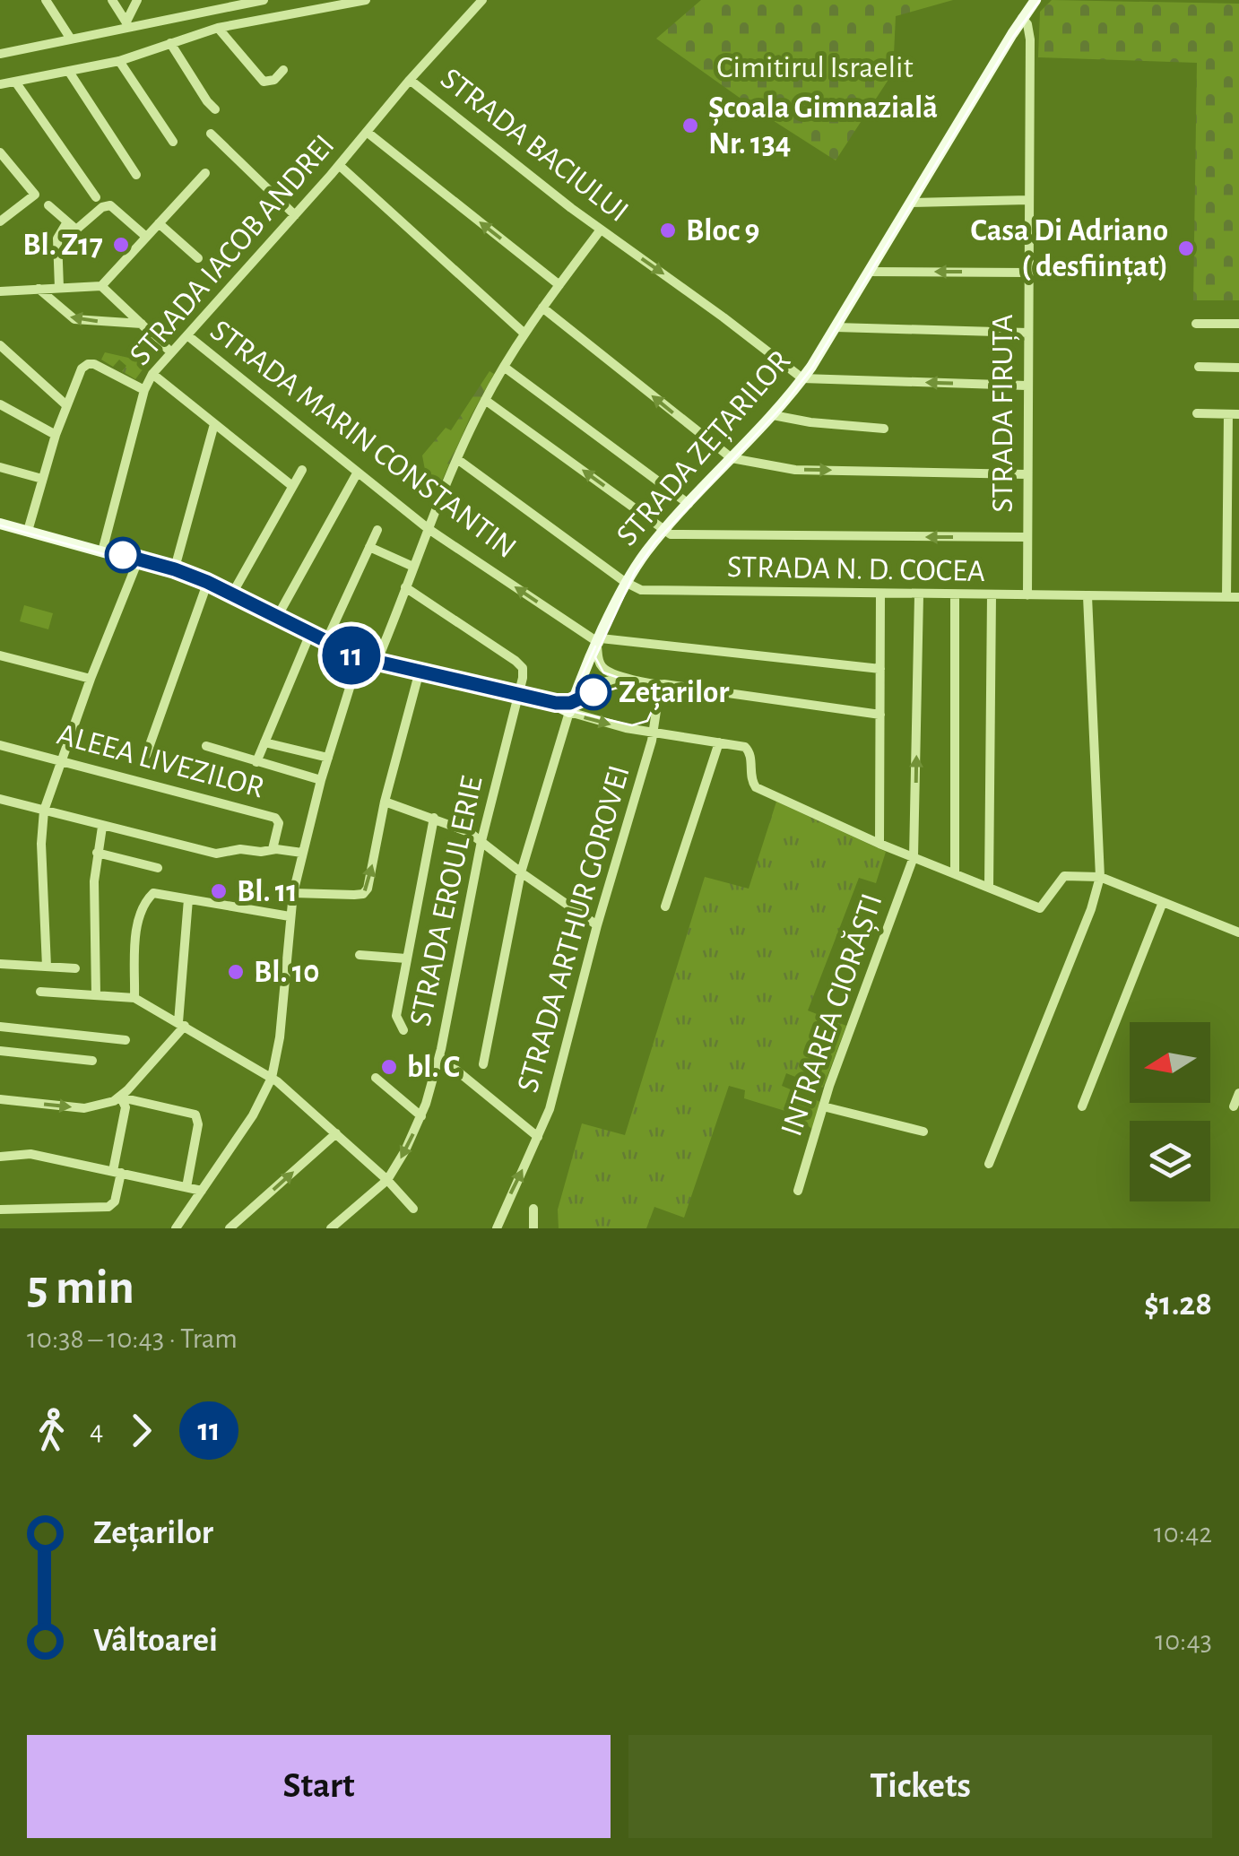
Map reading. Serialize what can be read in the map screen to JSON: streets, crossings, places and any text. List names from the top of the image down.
{
  "streets": {
    "main road": ["STRADA ZEȚARILOR"],
    "street": [
      "STRADA BACIULUI",
      "STRADA IACOB ANDREI",
      "STRADA FIRUȚA",
      "STRADA MARIN CONSTANTIN",
      "STRADA N. D. COCEA",
      "ALEEA LIVEZILOR",
      "STRADA EROUL ERIE",
      "STRADA ARTHUR GOROVEI",
      "INTRAREA CIORĂȘTI"
    ]
  },
  "crossings": [
    ["STRADA BACIULUI", "STRADA IACOB ANDREI"],
    ["STRADA BACIULUI", "STRADA ZEȚARILOR"],
    ["STRADA IACOB ANDREI", "STRADA MARIN CONSTANTIN"],
    ["STRADA FIRUȚA", "STRADA ZEȚARILOR"],
    ["STRADA FIRUȚA", "STRADA N. D. COCEA"],
    ["STRADA MARIN CONSTANTIN", "STRADA ZEȚARILOR"],
    ["STRADA ZEȚARILOR", "STRADA N. D. COCEA"],
    ["STRADA N. D. COCEA", "INTRAREA CIORĂȘTI"]
  ],
  "one_way": ["STRADA BACIULUI"],
  "parks": ["Cimitirul Israelit"],
  "places": [
    "Școala Gimnazială Nr. 134",
    "Bloc 9",
    "Bl. Z17",
    "Casa Di Adriano ( desființat)",
    "Zețarilor",
    "Bl. 11",
    "Bl. 10",
    "bl. C"
  ],
  "lines": ["tram line 11"],
  "north": "left",
  "page": {
    "on_map": "11",
    "heading": ["5 min", "10:38 – 10:43 · Tram", "$1.28"],
    "legs": ["4", "11"],
    "list": [
      {
        "name": "Zețarilor",
        "value": "10:42"
      },
      {
        "name": "Vâltoarei",
        "value": "10:43"
      }
    ],
    "buttons": ["Start", "Tickets"]
  }
}
